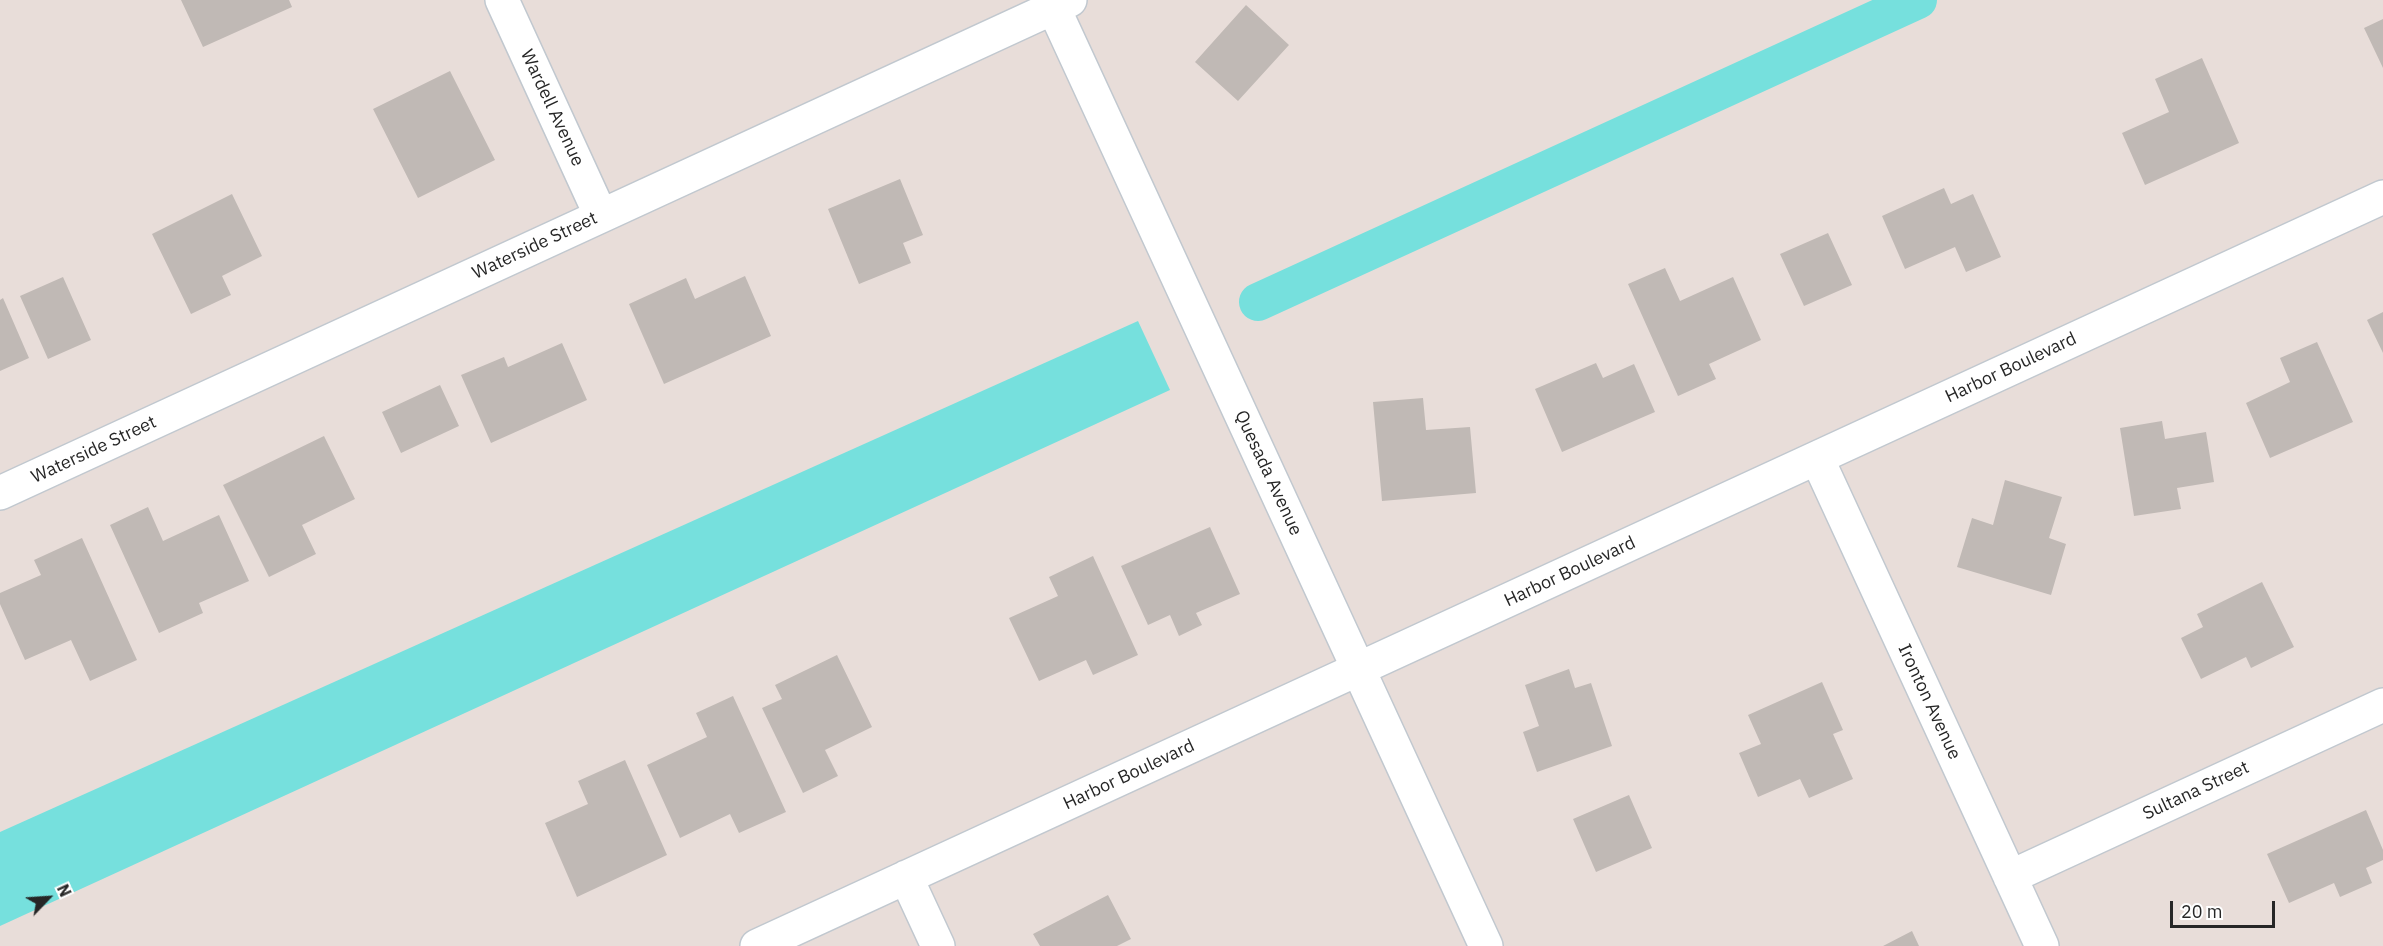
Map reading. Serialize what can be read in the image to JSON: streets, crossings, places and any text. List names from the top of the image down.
{
  "streets": {
    "street": [
      "Wardell Avenue",
      "Waterside Street",
      "Harbor Boulevard",
      "Quesada Avenue",
      "Ironton Avenue",
      "Sultana Street"
    ]
  },
  "crossings": [
    ["Wardell Avenue", "Waterside Street"],
    ["Waterside Street", "Quesada Avenue"],
    ["Harbor Boulevard", "Quesada Avenue"],
    ["Harbor Boulevard", "Ironton Avenue"],
    ["Ironton Avenue", "Sultana Street"]
  ],
  "scale_bar": "20 m",
  "north": "top right"
}
